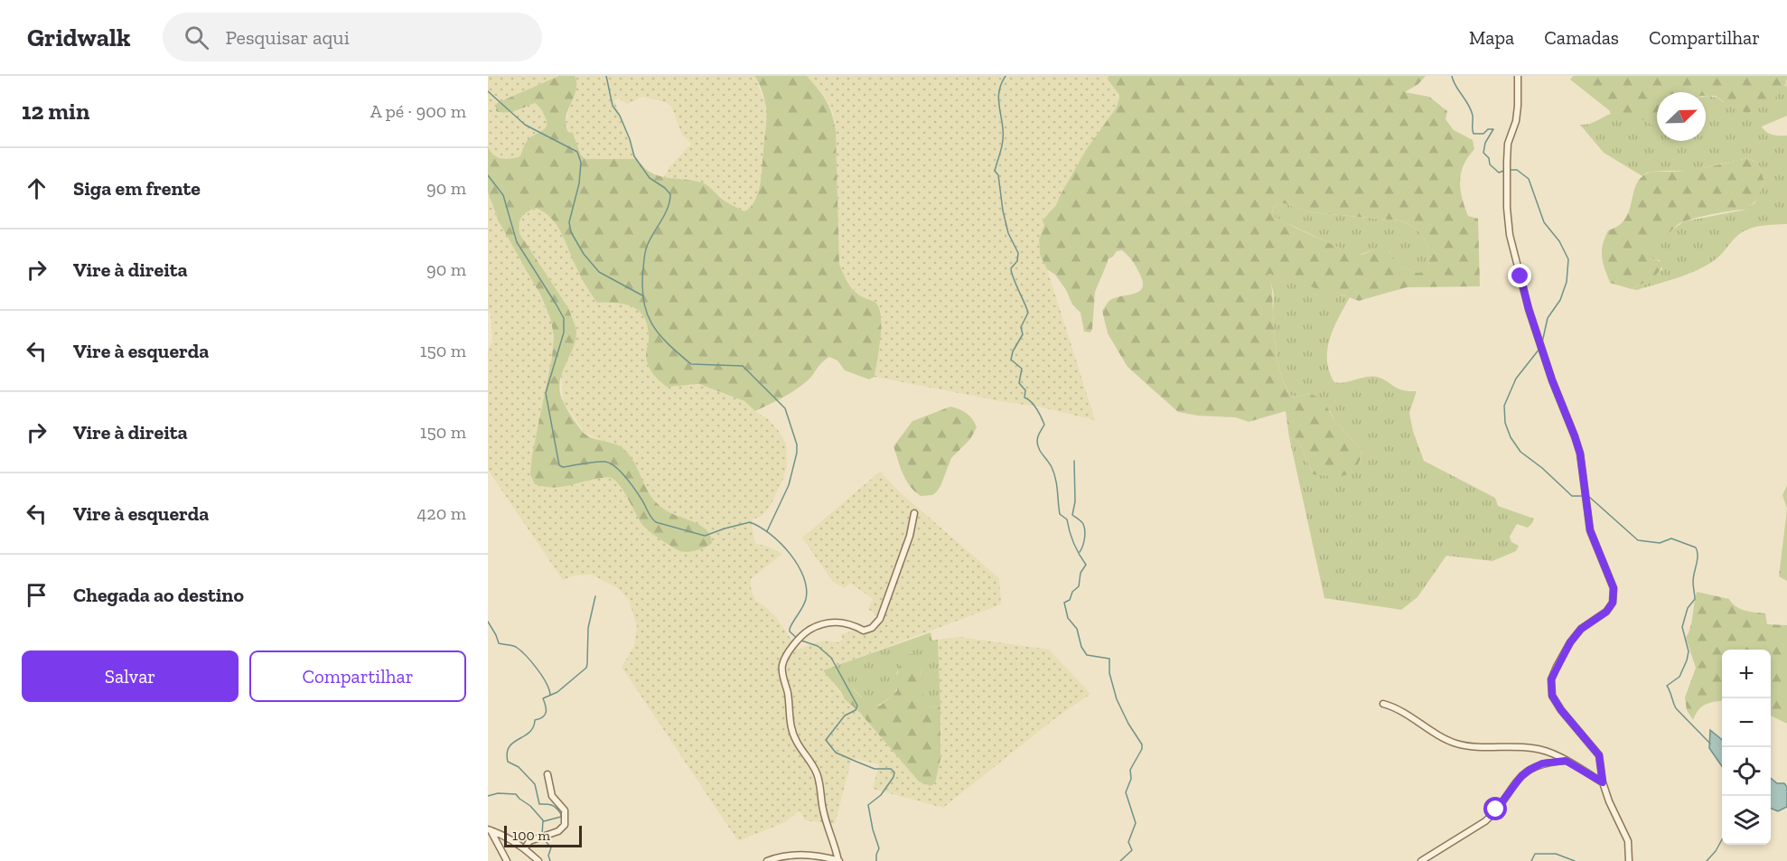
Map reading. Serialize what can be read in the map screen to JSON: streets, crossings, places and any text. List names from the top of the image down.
{
  "scale_bar": "100 m",
  "north": "top right",
  "page": {
    "header": "Gridwalk",
    "search": "Pesquisar aqui",
    "nav": ["Mapa", "Camadas", "Compartilhar"],
    "heading": ["12 min", "A pé · 900 m"],
    "list": [
      ["Siga em frente", "90 m"],
      ["Vire à direita", "90 m"],
      ["Vire à esquerda", "150 m"],
      ["Vire à direita", "150 m"],
      ["Vire à esquerda", "420 m"],
      "Chegada ao destino"
    ],
    "buttons": ["Salvar", "Compartilhar"],
    "map_buttons": ["+", "−"],
    "scale": "100 m"
  }
}
